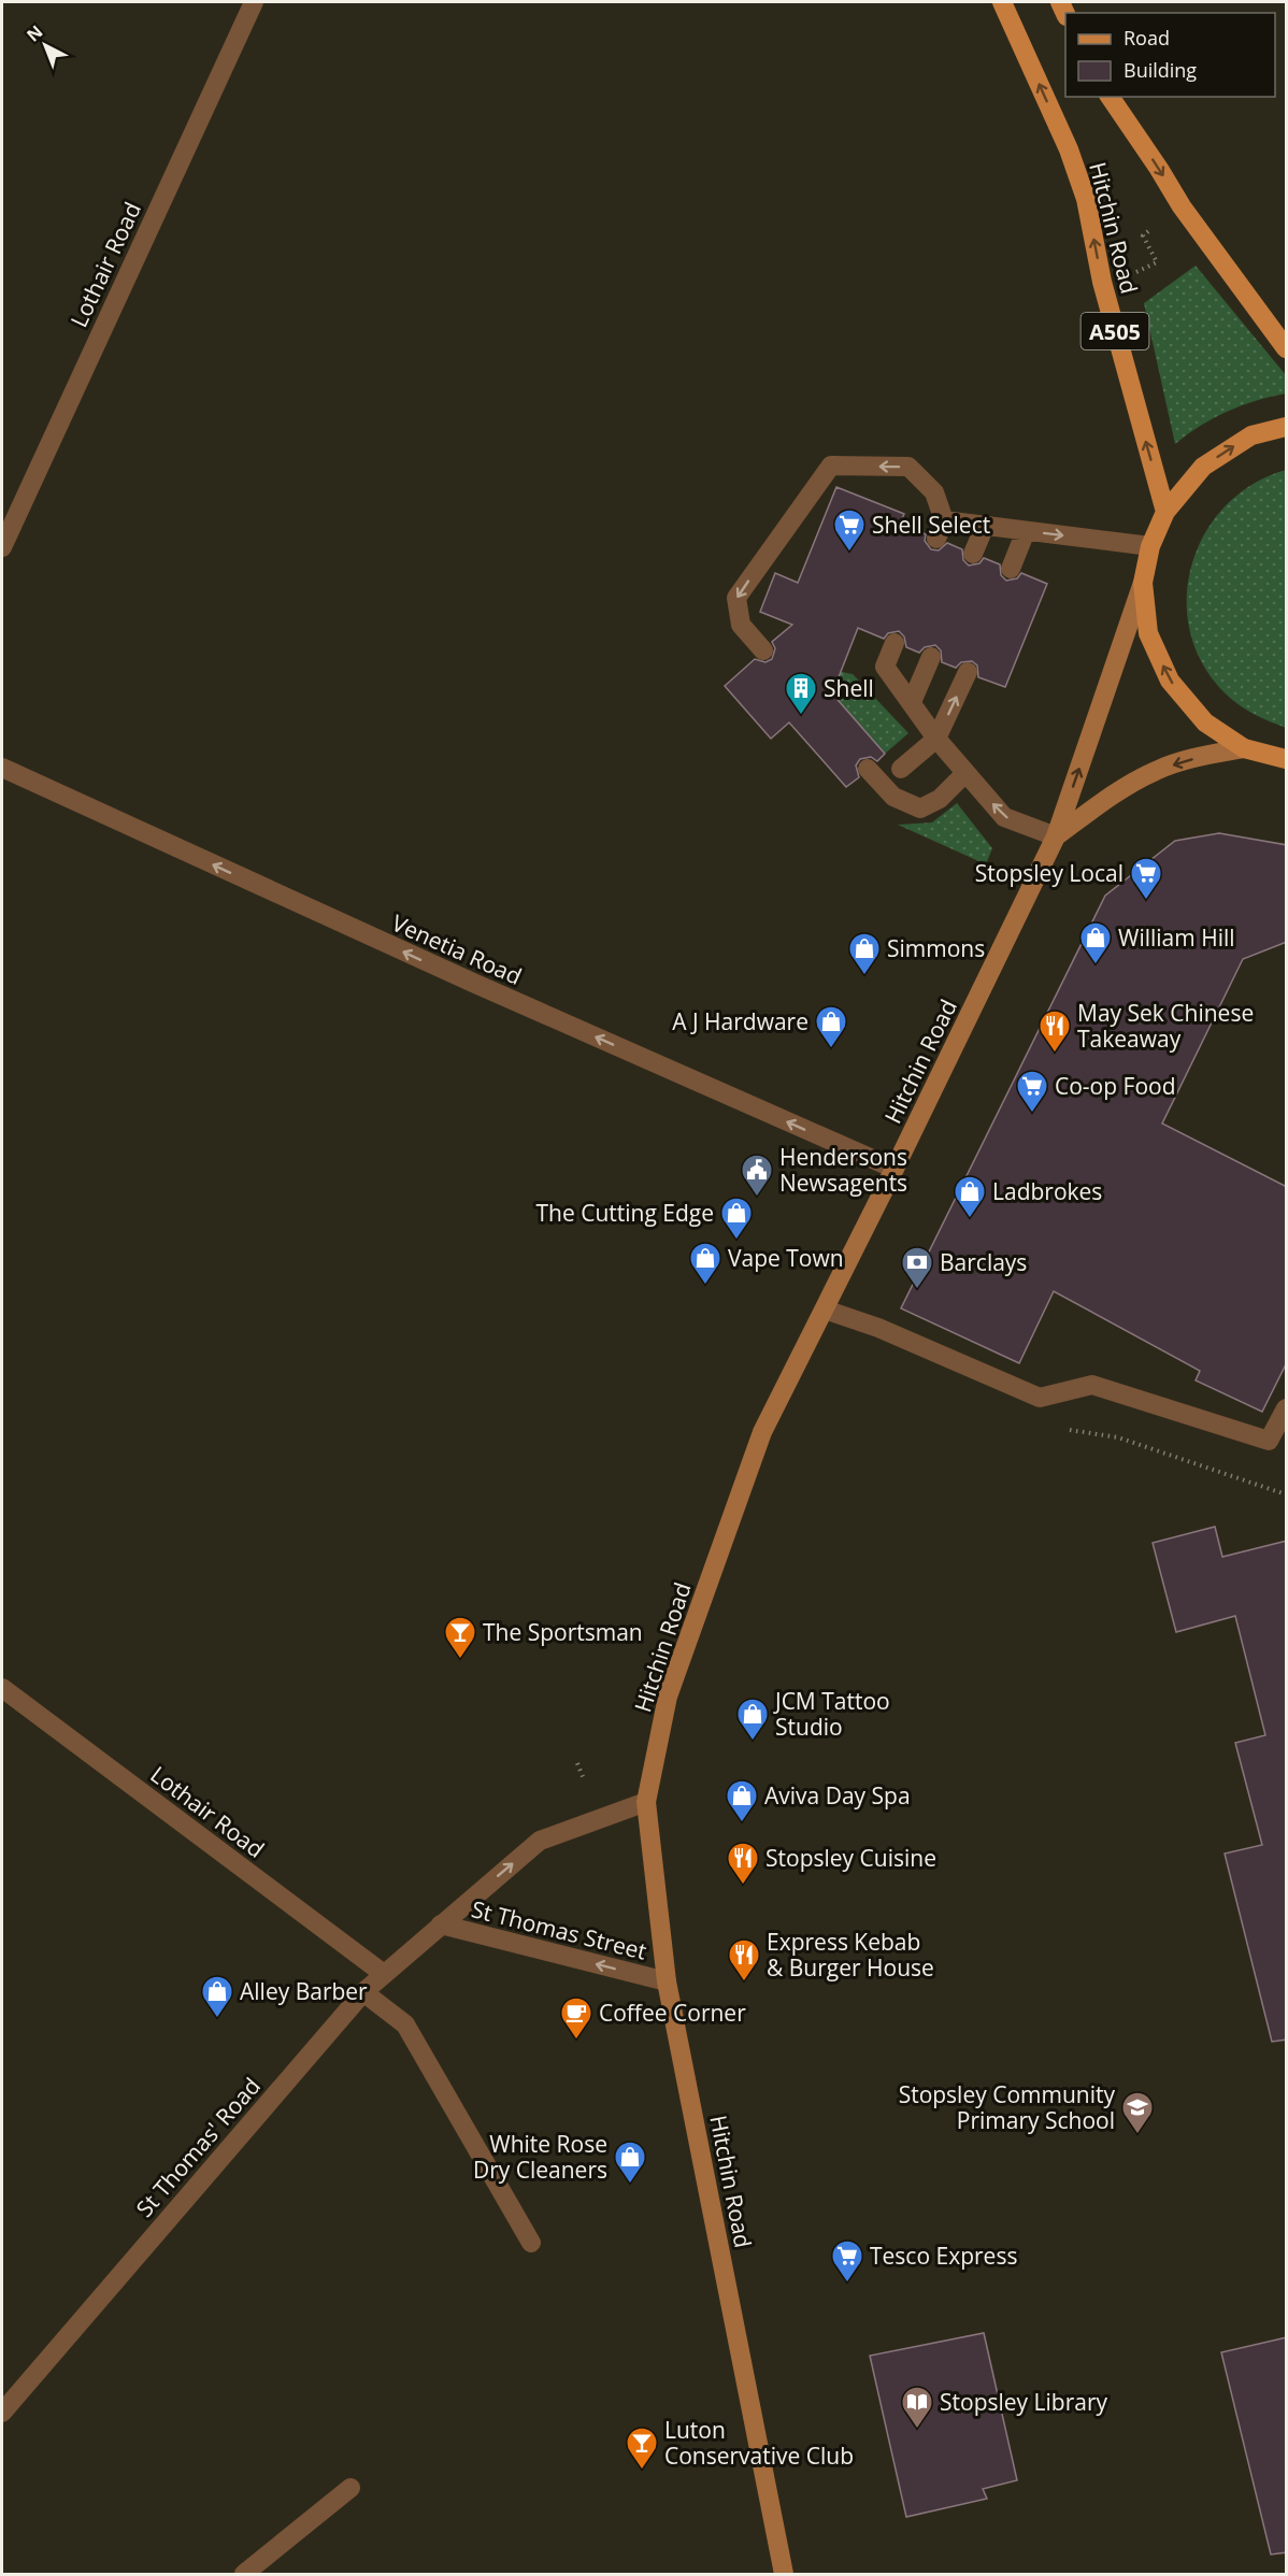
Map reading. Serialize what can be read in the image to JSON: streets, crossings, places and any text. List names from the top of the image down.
{
  "streets": {
    "main road": ["Hitchin Road", "A505"],
    "street": [
      "Lothair Road",
      "Venetia Road",
      "St Thomas Street",
      "St Thomas' Road"
    ]
  },
  "crossings": [
    ["Hitchin Road", "Venetia Road"],
    ["Hitchin Road", "St Thomas Street"],
    ["Hitchin Road", "St Thomas' Road"],
    ["Lothair Road", "St Thomas' Road"],
    ["St Thomas Street", "St Thomas' Road"]
  ],
  "one_way": ["Venetia Road", "St Thomas Street"],
  "places": {
    "supermarket": [
      "Shell Select",
      "Stopsley Local",
      "Co-op Food",
      "Tesco Express"
    ],
    "building": ["Shell"],
    "shop": [
      "William Hill",
      "Simmons",
      "A J Hardware",
      "Ladbrokes",
      "The Cutting Edge",
      "Vape Town",
      "JCM Tattoo Studio",
      "Aviva Day Spa",
      "Alley Barber",
      "White Rose Dry Cleaners"
    ],
    "restaurant": ["May Sek Chinese Takeaway", "Stopsley Cuisine", "Express Kebab & Burger House"],
    "public building": ["Hendersons Newsagents"],
    "bank": ["Barclays"],
    "bar": ["The Sportsman", "Luton Conservative Club"],
    "cafe": ["Coffee Corner"],
    "school or university": ["Stopsley Community Primary School"],
    "library": ["Stopsley Library"]
  },
  "legend": ["Road", "Building"],
  "north": "top left"
}
